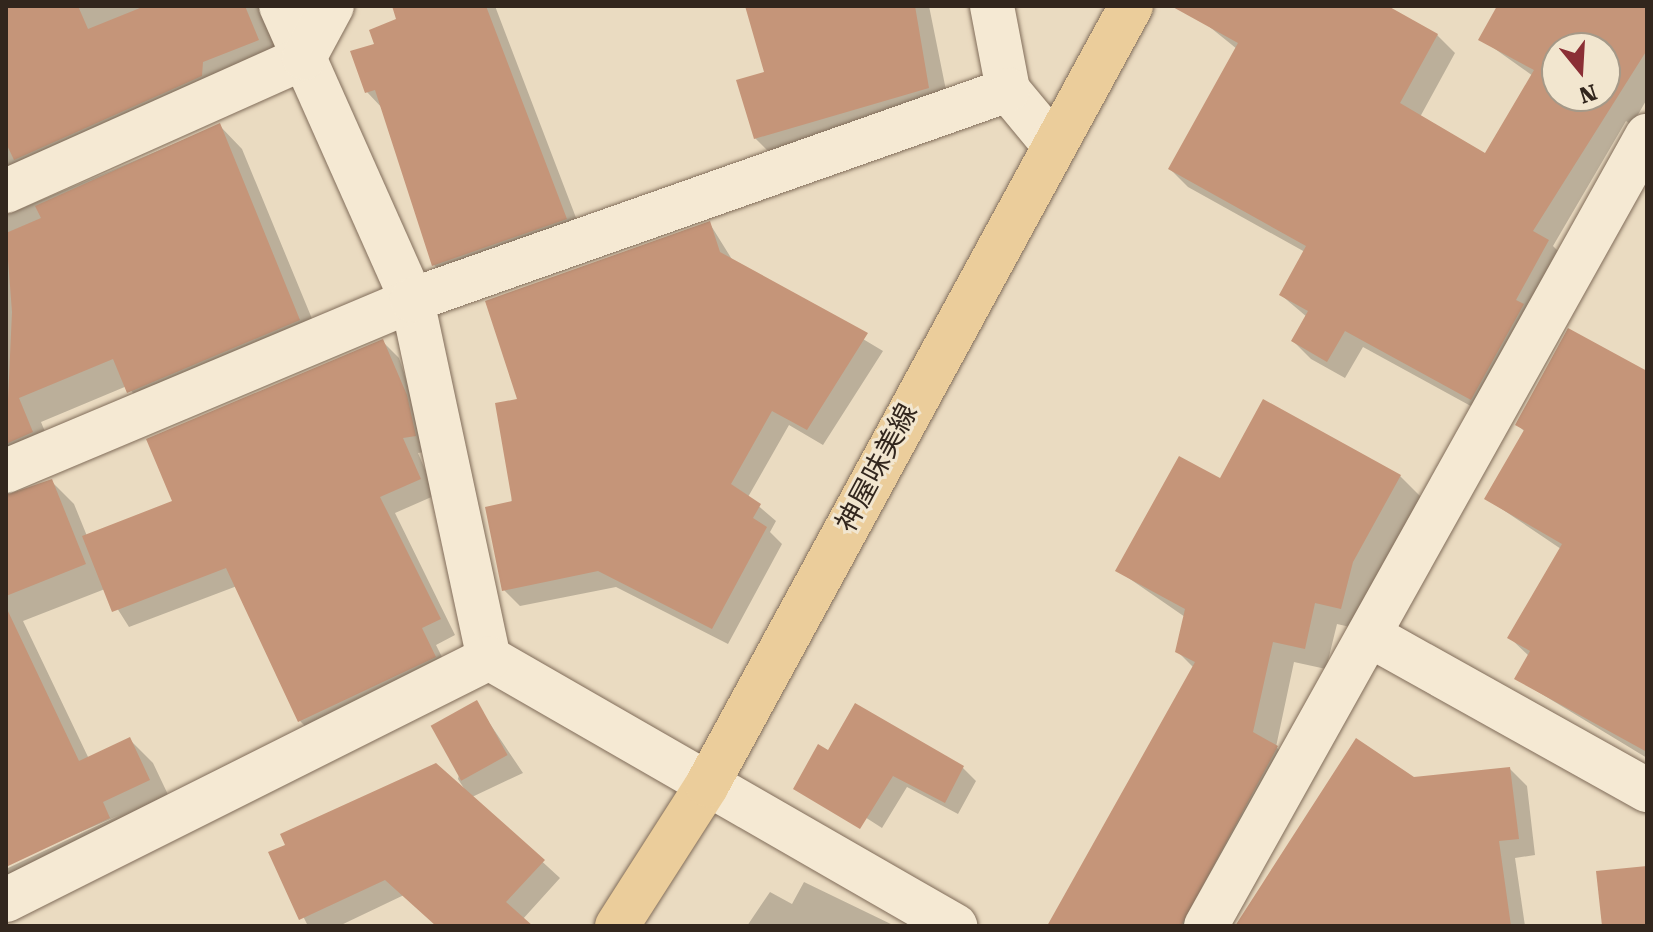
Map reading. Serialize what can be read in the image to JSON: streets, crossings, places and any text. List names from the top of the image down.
{
  "streets": {
    "main road": ["神屋味美線"]
  },
  "north": "bottom"
}
